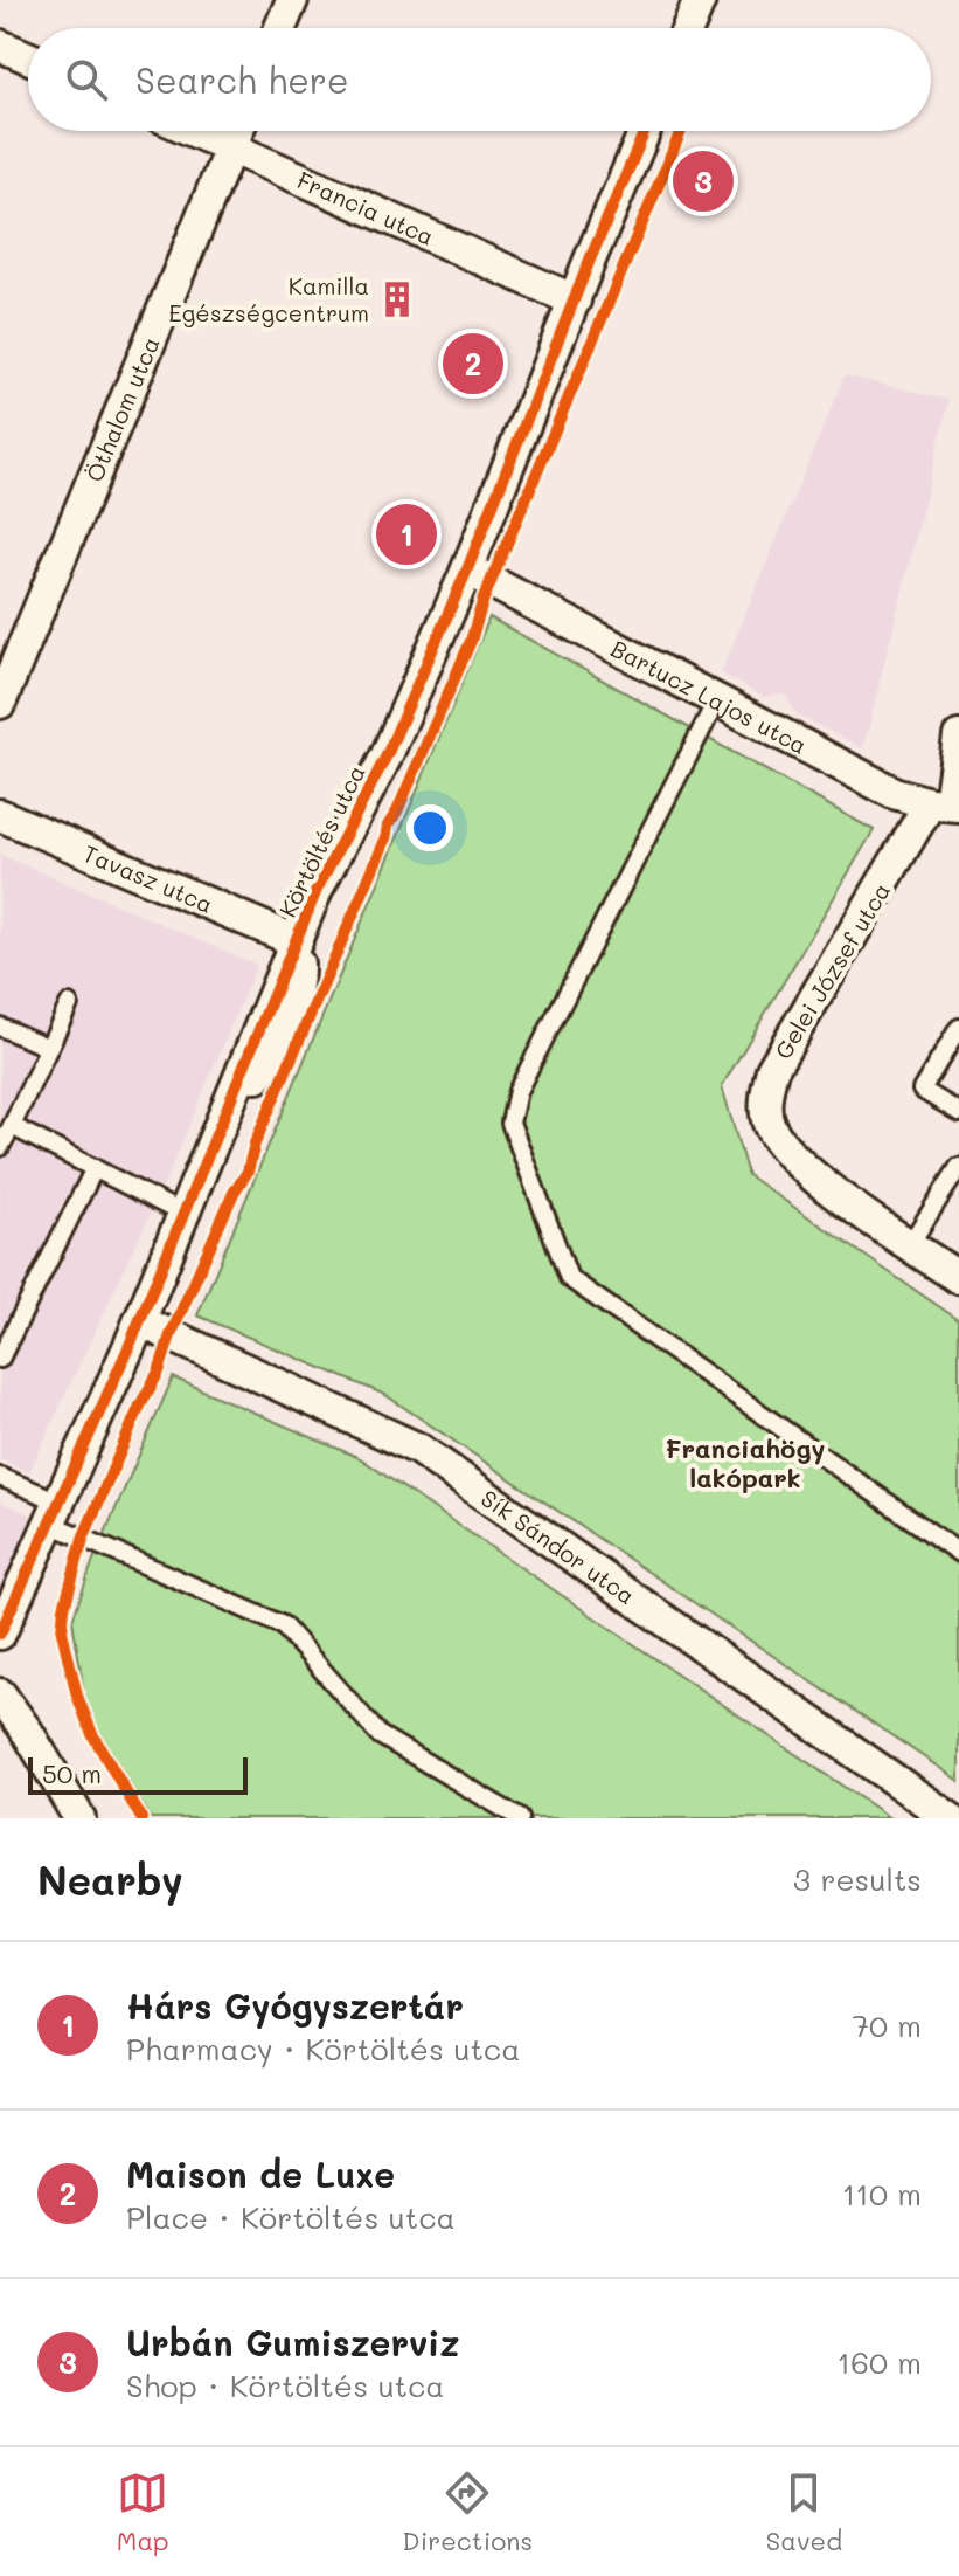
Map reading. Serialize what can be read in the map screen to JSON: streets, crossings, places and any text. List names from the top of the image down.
{
  "streets": {
    "street": [
      "Francia utca",
      "Öthalom utca",
      "Bartucz Lajos utca",
      "Körtöltés utca",
      "Tavasz utca",
      "Gelei József utca",
      "Sík Sándor utca"
    ]
  },
  "crossings": [
    ["Francia utca", "Öthalom utca"],
    ["Francia utca", "Körtöltés utca"],
    ["Bartucz Lajos utca", "Körtöltés utca"],
    ["Bartucz Lajos utca", "Gelei József utca"],
    ["Körtöltés utca", "Tavasz utca"],
    ["Körtöltés utca", "Sík Sándor utca"]
  ],
  "districts": ["Franciahögy lakópark"],
  "places": {
    "building": ["Kamilla Egészségcentrum"]
  },
  "scale_bar": "50 m",
  "page": {
    "search": "Search here",
    "pins": ["3", "2", "1"],
    "scale": "50 m",
    "heading": ["Nearby", "3 results"],
    "list": [
      {
        "mark": "1",
        "name": "Hárs Gyógyszertár",
        "note": "Pharmacy · Körtöltés utca",
        "value": "70 m"
      },
      {
        "mark": "2",
        "name": "Maison de Luxe",
        "note": "Place · Körtöltés utca",
        "value": "110 m"
      },
      {
        "mark": "3",
        "name": "Urbán Gumiszerviz",
        "note": "Shop · Körtöltés utca",
        "value": "160 m"
      }
    ],
    "nav": ["Map", "Directions", "Saved"]
  }
}
